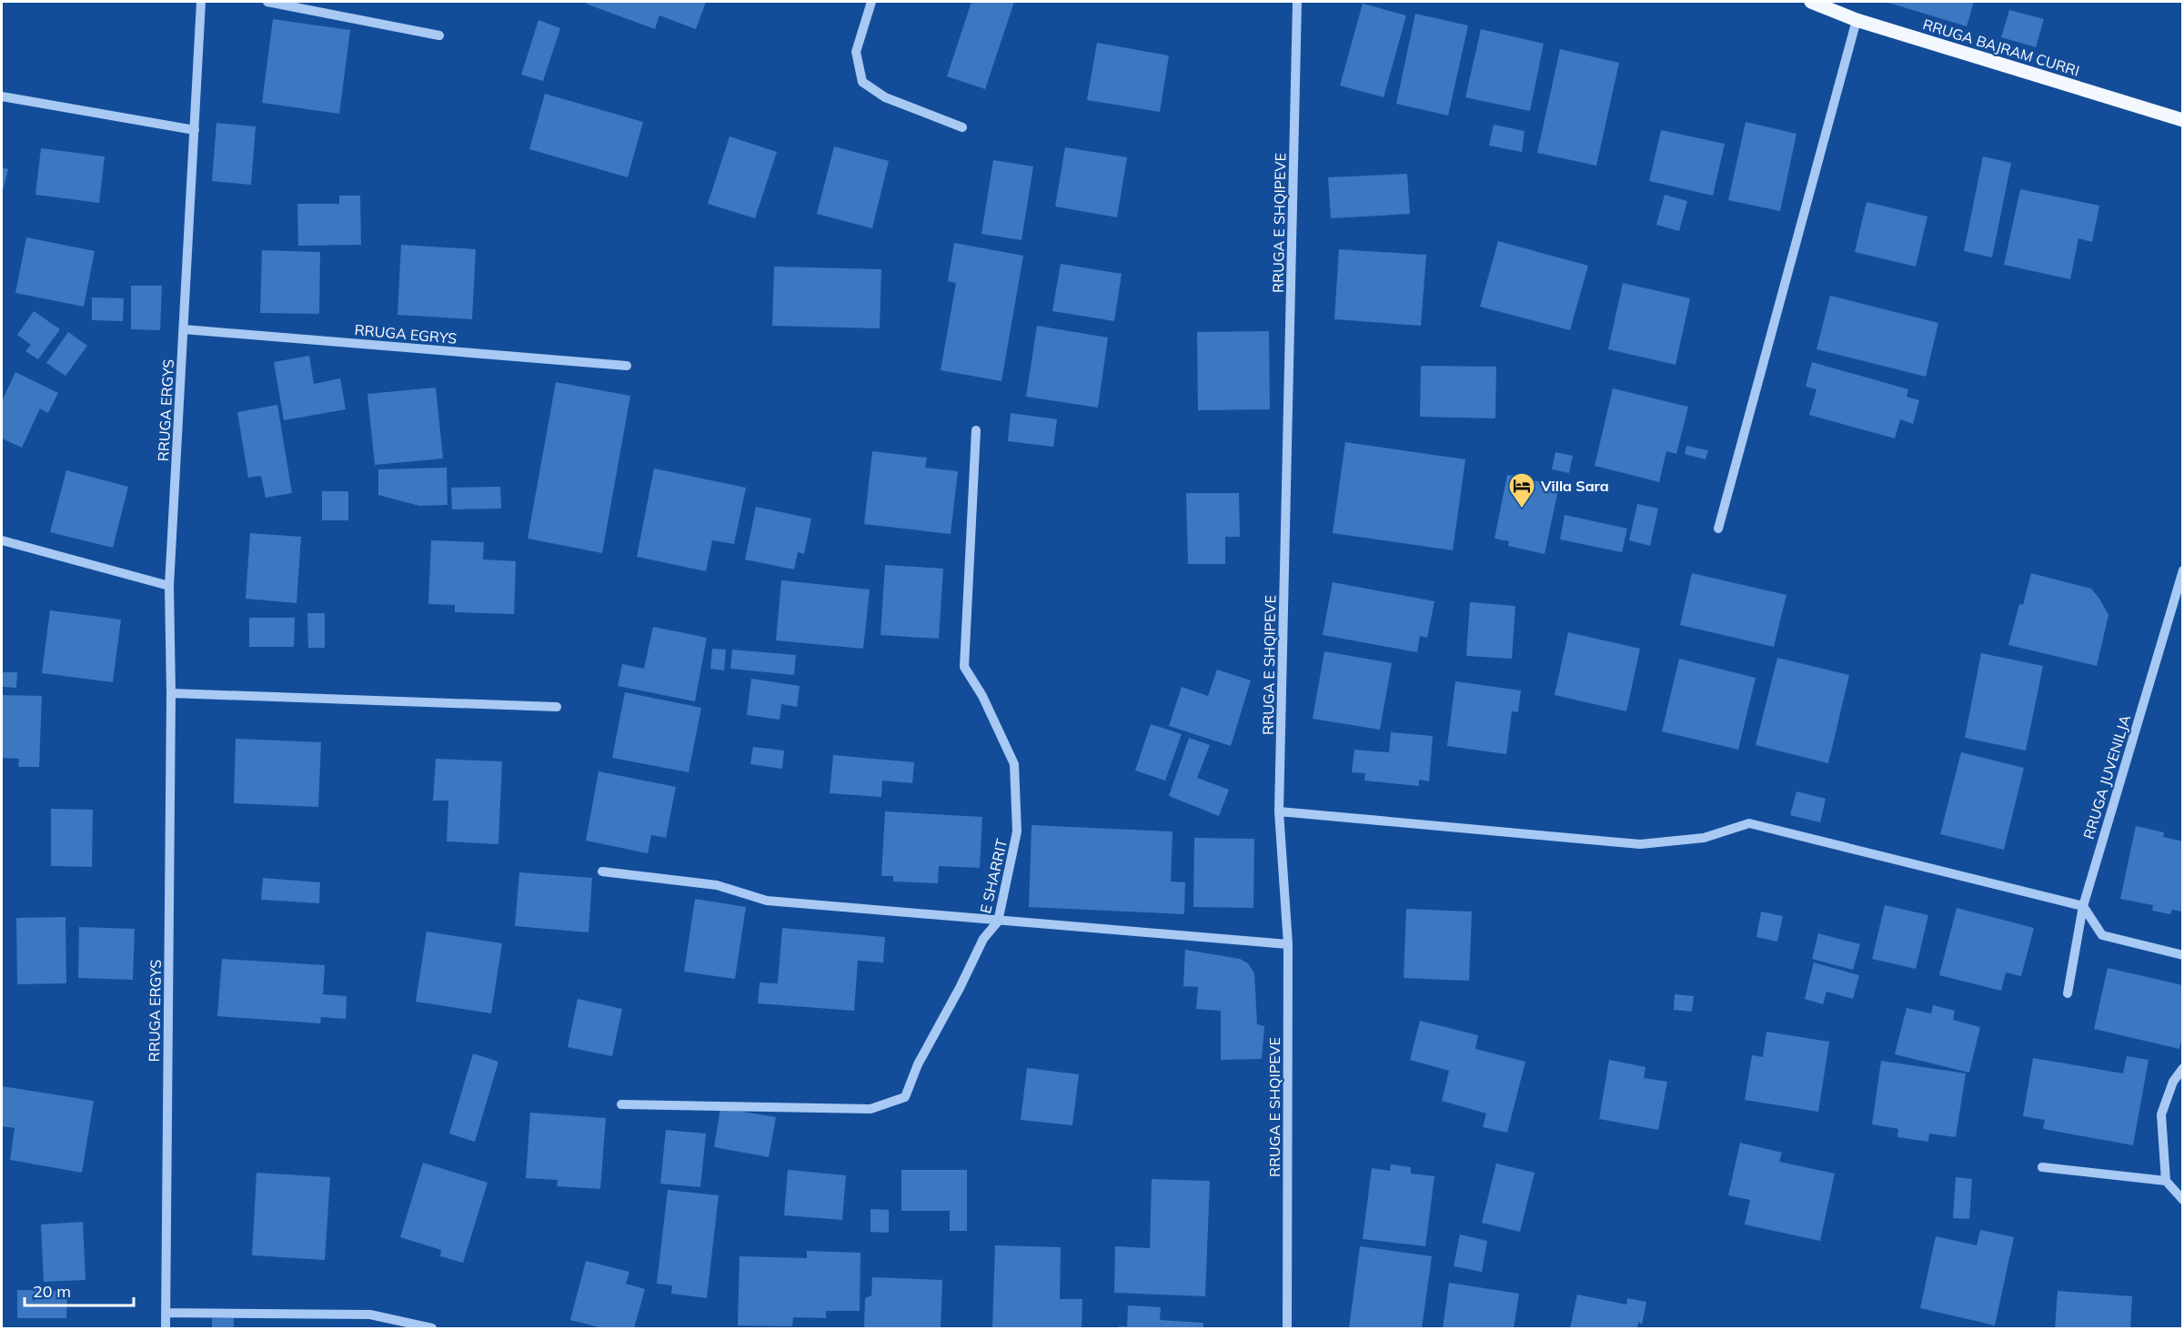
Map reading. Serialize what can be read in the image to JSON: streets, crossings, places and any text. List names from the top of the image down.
{
  "streets": {
    "main road": ["RRUGA BAJRAM CURRI"],
    "street": [
      "RRUGA E SHQIPEVE",
      "RRUGA EGRYS",
      "RRUGA ERGYS",
      "RRUGA JUVENILJA",
      "E SHARRIT"
    ]
  },
  "crossings": [
    ["RRUGA EGRYS", "RRUGA ERGYS"]
  ],
  "places": {
    "hotel": ["Villa Sara"]
  },
  "scale_bar": "20 m"
}
